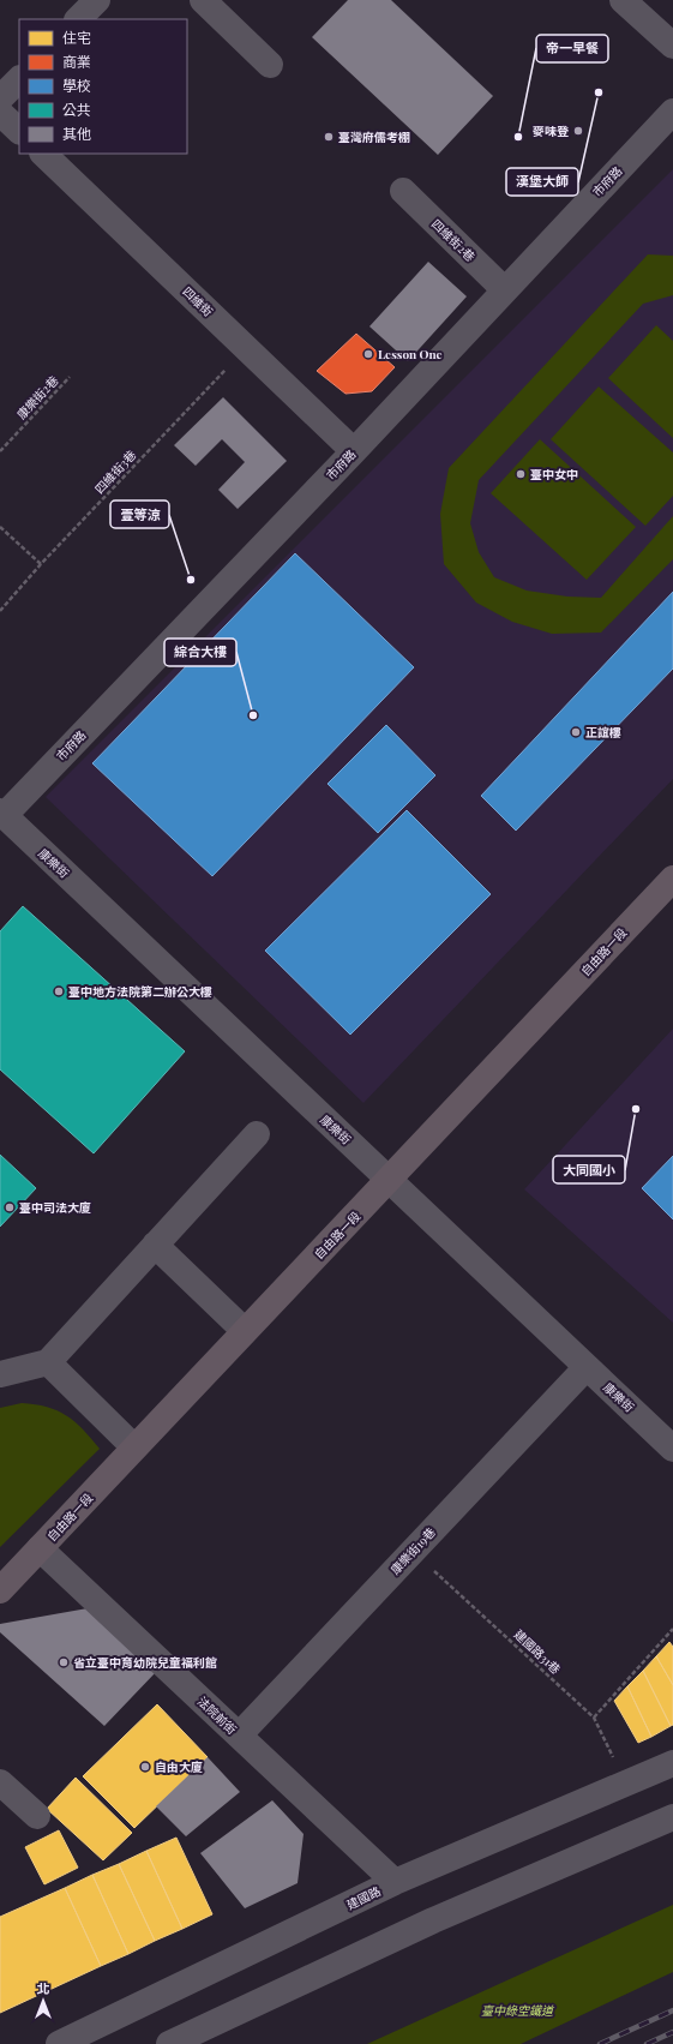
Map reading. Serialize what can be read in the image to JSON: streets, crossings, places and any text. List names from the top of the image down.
{
  "streets": {
    "main road": ["自由路一段"],
    "street": [
      "市府路",
      "四維街2巷",
      "四維街",
      "康樂街",
      "康樂街19巷",
      "法院前街",
      "建國路"
    ],
    "path": ["康樂街2巷", "四維街3巷", "建國路31巷"]
  },
  "crossings": [
    ["市府路", "四維街2巷"],
    ["市府路", "四維街"],
    ["市府路", "康樂街"],
    ["四維街", "四維街3巷"],
    ["康樂街", "自由路一段"],
    ["康樂街", "康樂街19巷"],
    ["自由路一段", "法院前街"],
    ["康樂街19巷", "建國路31巷"],
    ["康樂街19巷", "法院前街"],
    ["建國路31巷", "建國路"],
    ["法院前街", "建國路"]
  ],
  "parks": ["臺中綠空鐵道"],
  "places": [
    "漢堡大師",
    "麥味登",
    "臺灣府儒考棚",
    "帝一早餐",
    "Lesson One",
    "臺中女中",
    "壹等涼",
    "綜合大樓",
    "正誼樓",
    "臺中地方法院第二辦公大樓",
    "大同國小",
    "臺中司法大廈",
    "省立臺中育幼院兒童福利館",
    "自由大廈"
  ],
  "legend": [
    "住宅",
    "商業",
    "學校",
    "公共",
    "其他"
  ],
  "north": "top"
}
